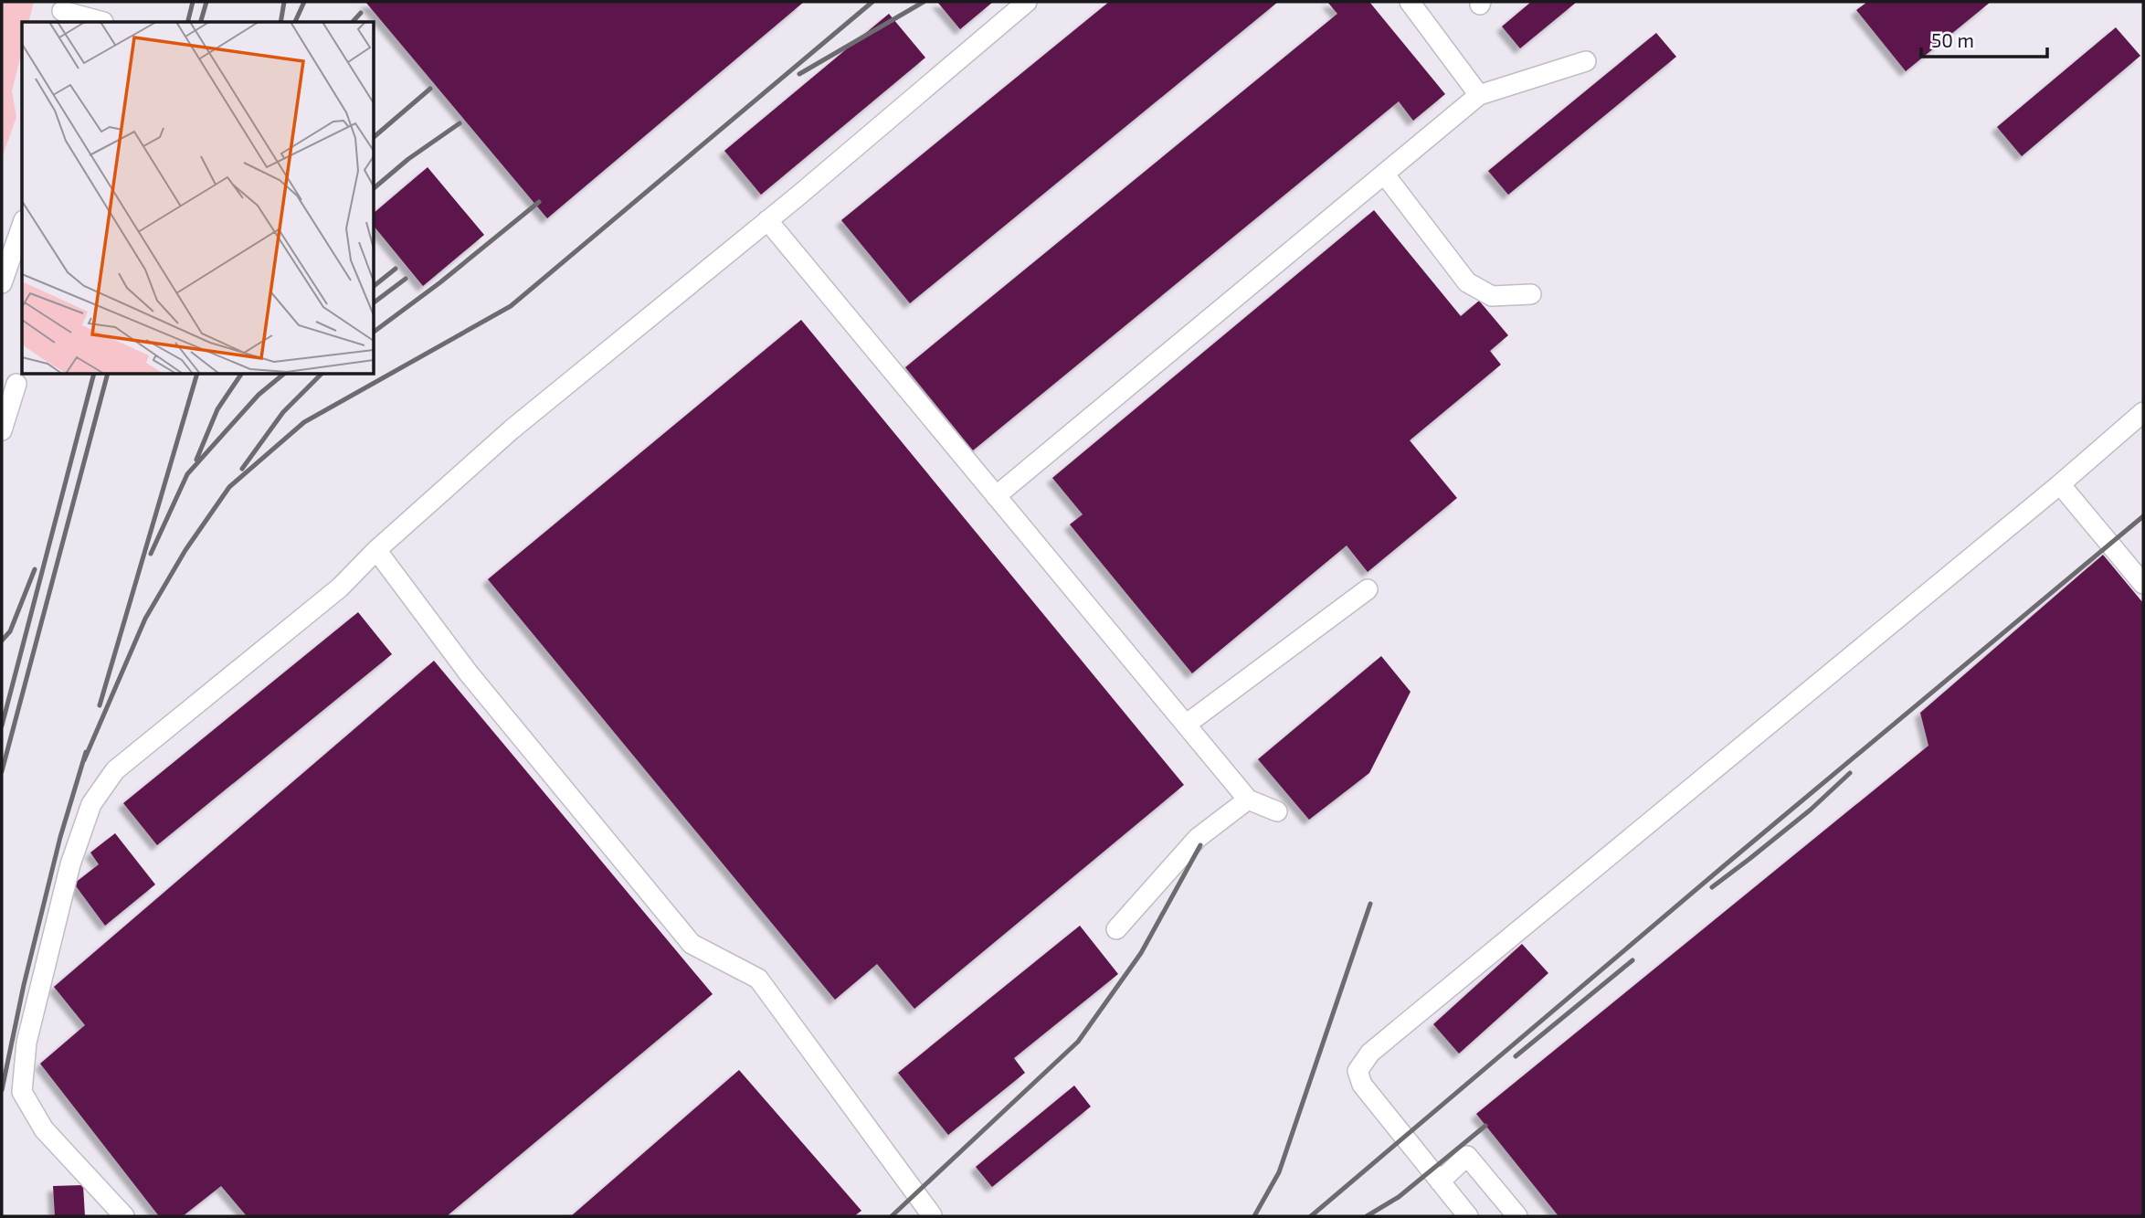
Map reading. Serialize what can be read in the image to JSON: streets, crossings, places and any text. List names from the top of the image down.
{
  "scale_bar": "50 m"
}
